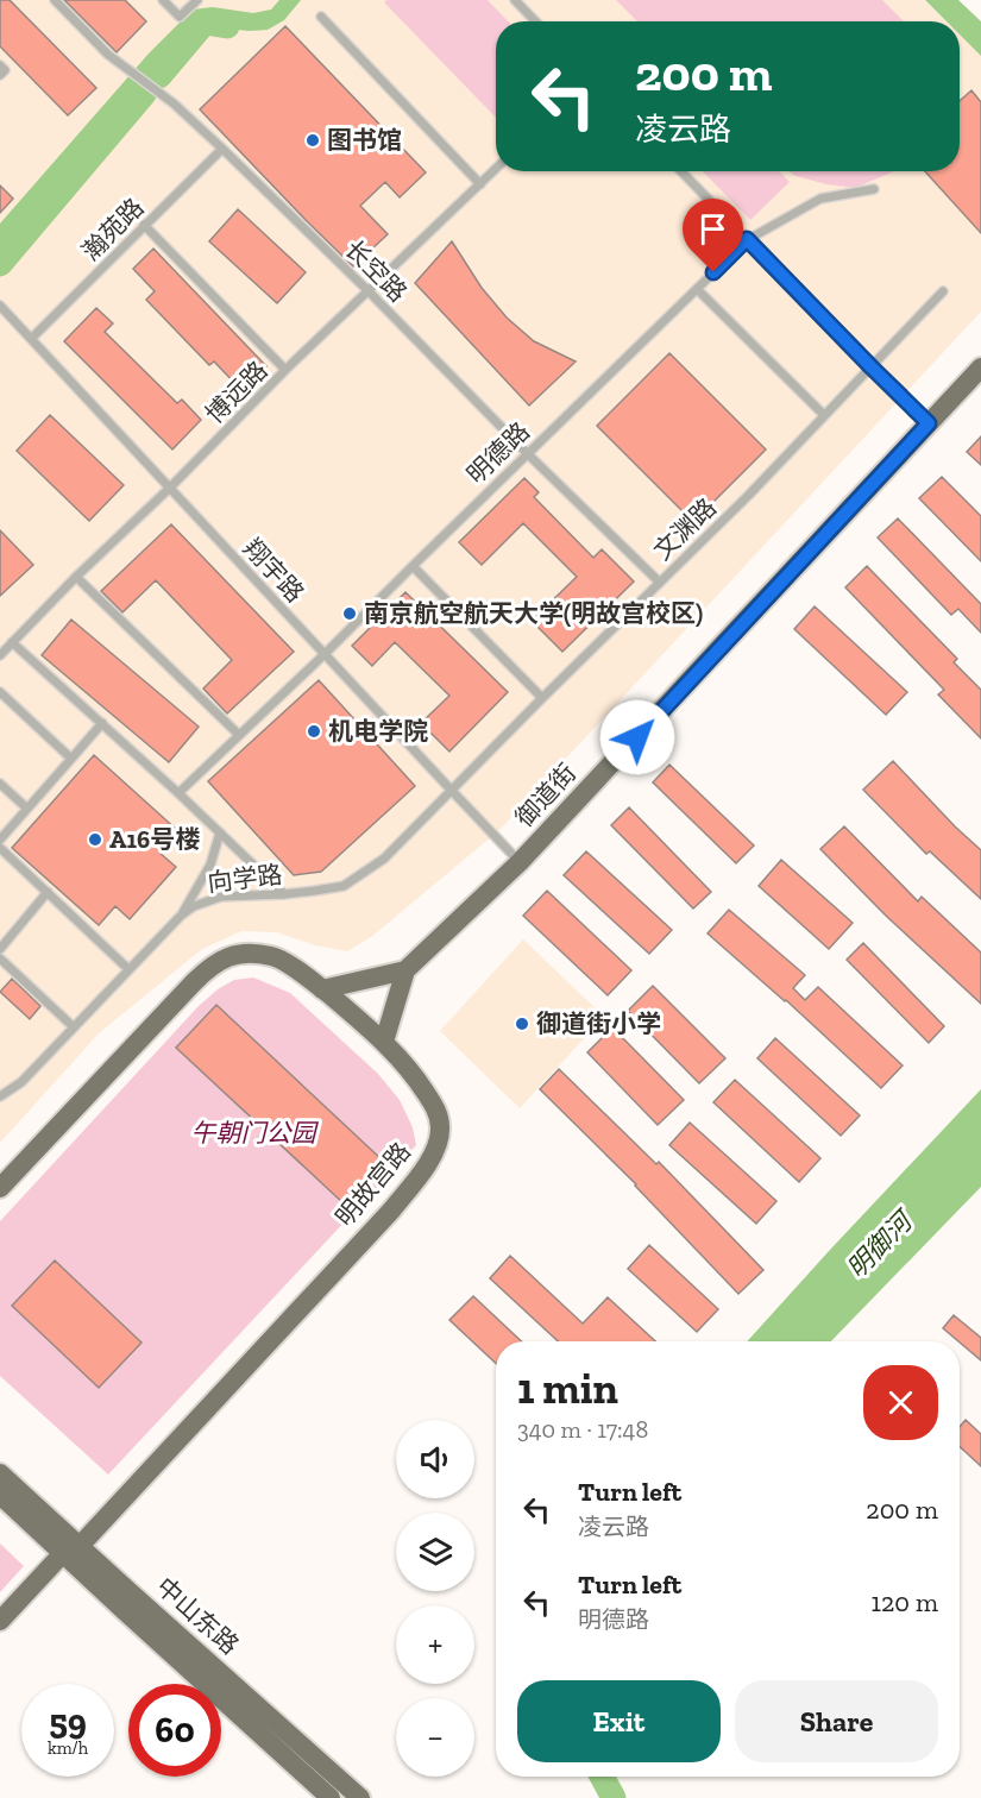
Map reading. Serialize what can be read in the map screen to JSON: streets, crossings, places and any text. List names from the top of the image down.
{
  "streets": {
    "main road": ["御道街", "明故宫路", "中山东路"],
    "lane": [
      "瀚苑路",
      "长空路",
      "博远路",
      "明德路",
      "文渊路",
      "翔宇路",
      "向学路"
    ]
  },
  "crossings": [
    ["瀚苑路", "长空路"],
    ["瀚苑路", "翔宇路"],
    ["长空路", "博远路"],
    ["长空路", "明德路"],
    ["长空路", "文渊路"],
    ["博远路", "翔宇路"],
    ["明德路", "翔宇路"],
    ["文渊路", "翔宇路"],
    ["文渊路", "向学路"],
    ["翔宇路", "御道街"],
    ["翔宇路", "向学路"],
    ["御道街", "明故宫路"],
    ["明故宫路", "中山东路"]
  ],
  "water": ["明御河"],
  "parks": ["午朝门公园"],
  "places": [
    "图书馆",
    "南京航空航天大学(明故宫校区)",
    "机电学院",
    "A16号楼",
    "御道街小学"
  ],
  "page": {
    "turn": ["200 m", "凌云路"],
    "heading": ["1 min", "340 m · 17:48"],
    "map_buttons": ["+", "−"],
    "list": [
      {
        "name": "Turn left",
        "note": "凌云路",
        "value": "200 m"
      },
      {
        "name": "Turn left",
        "note": "明德路",
        "value": "120 m"
      }
    ],
    "buttons": ["Exit", "Share"],
    "speed": "59 km/h",
    "limit": "60"
  }
}
